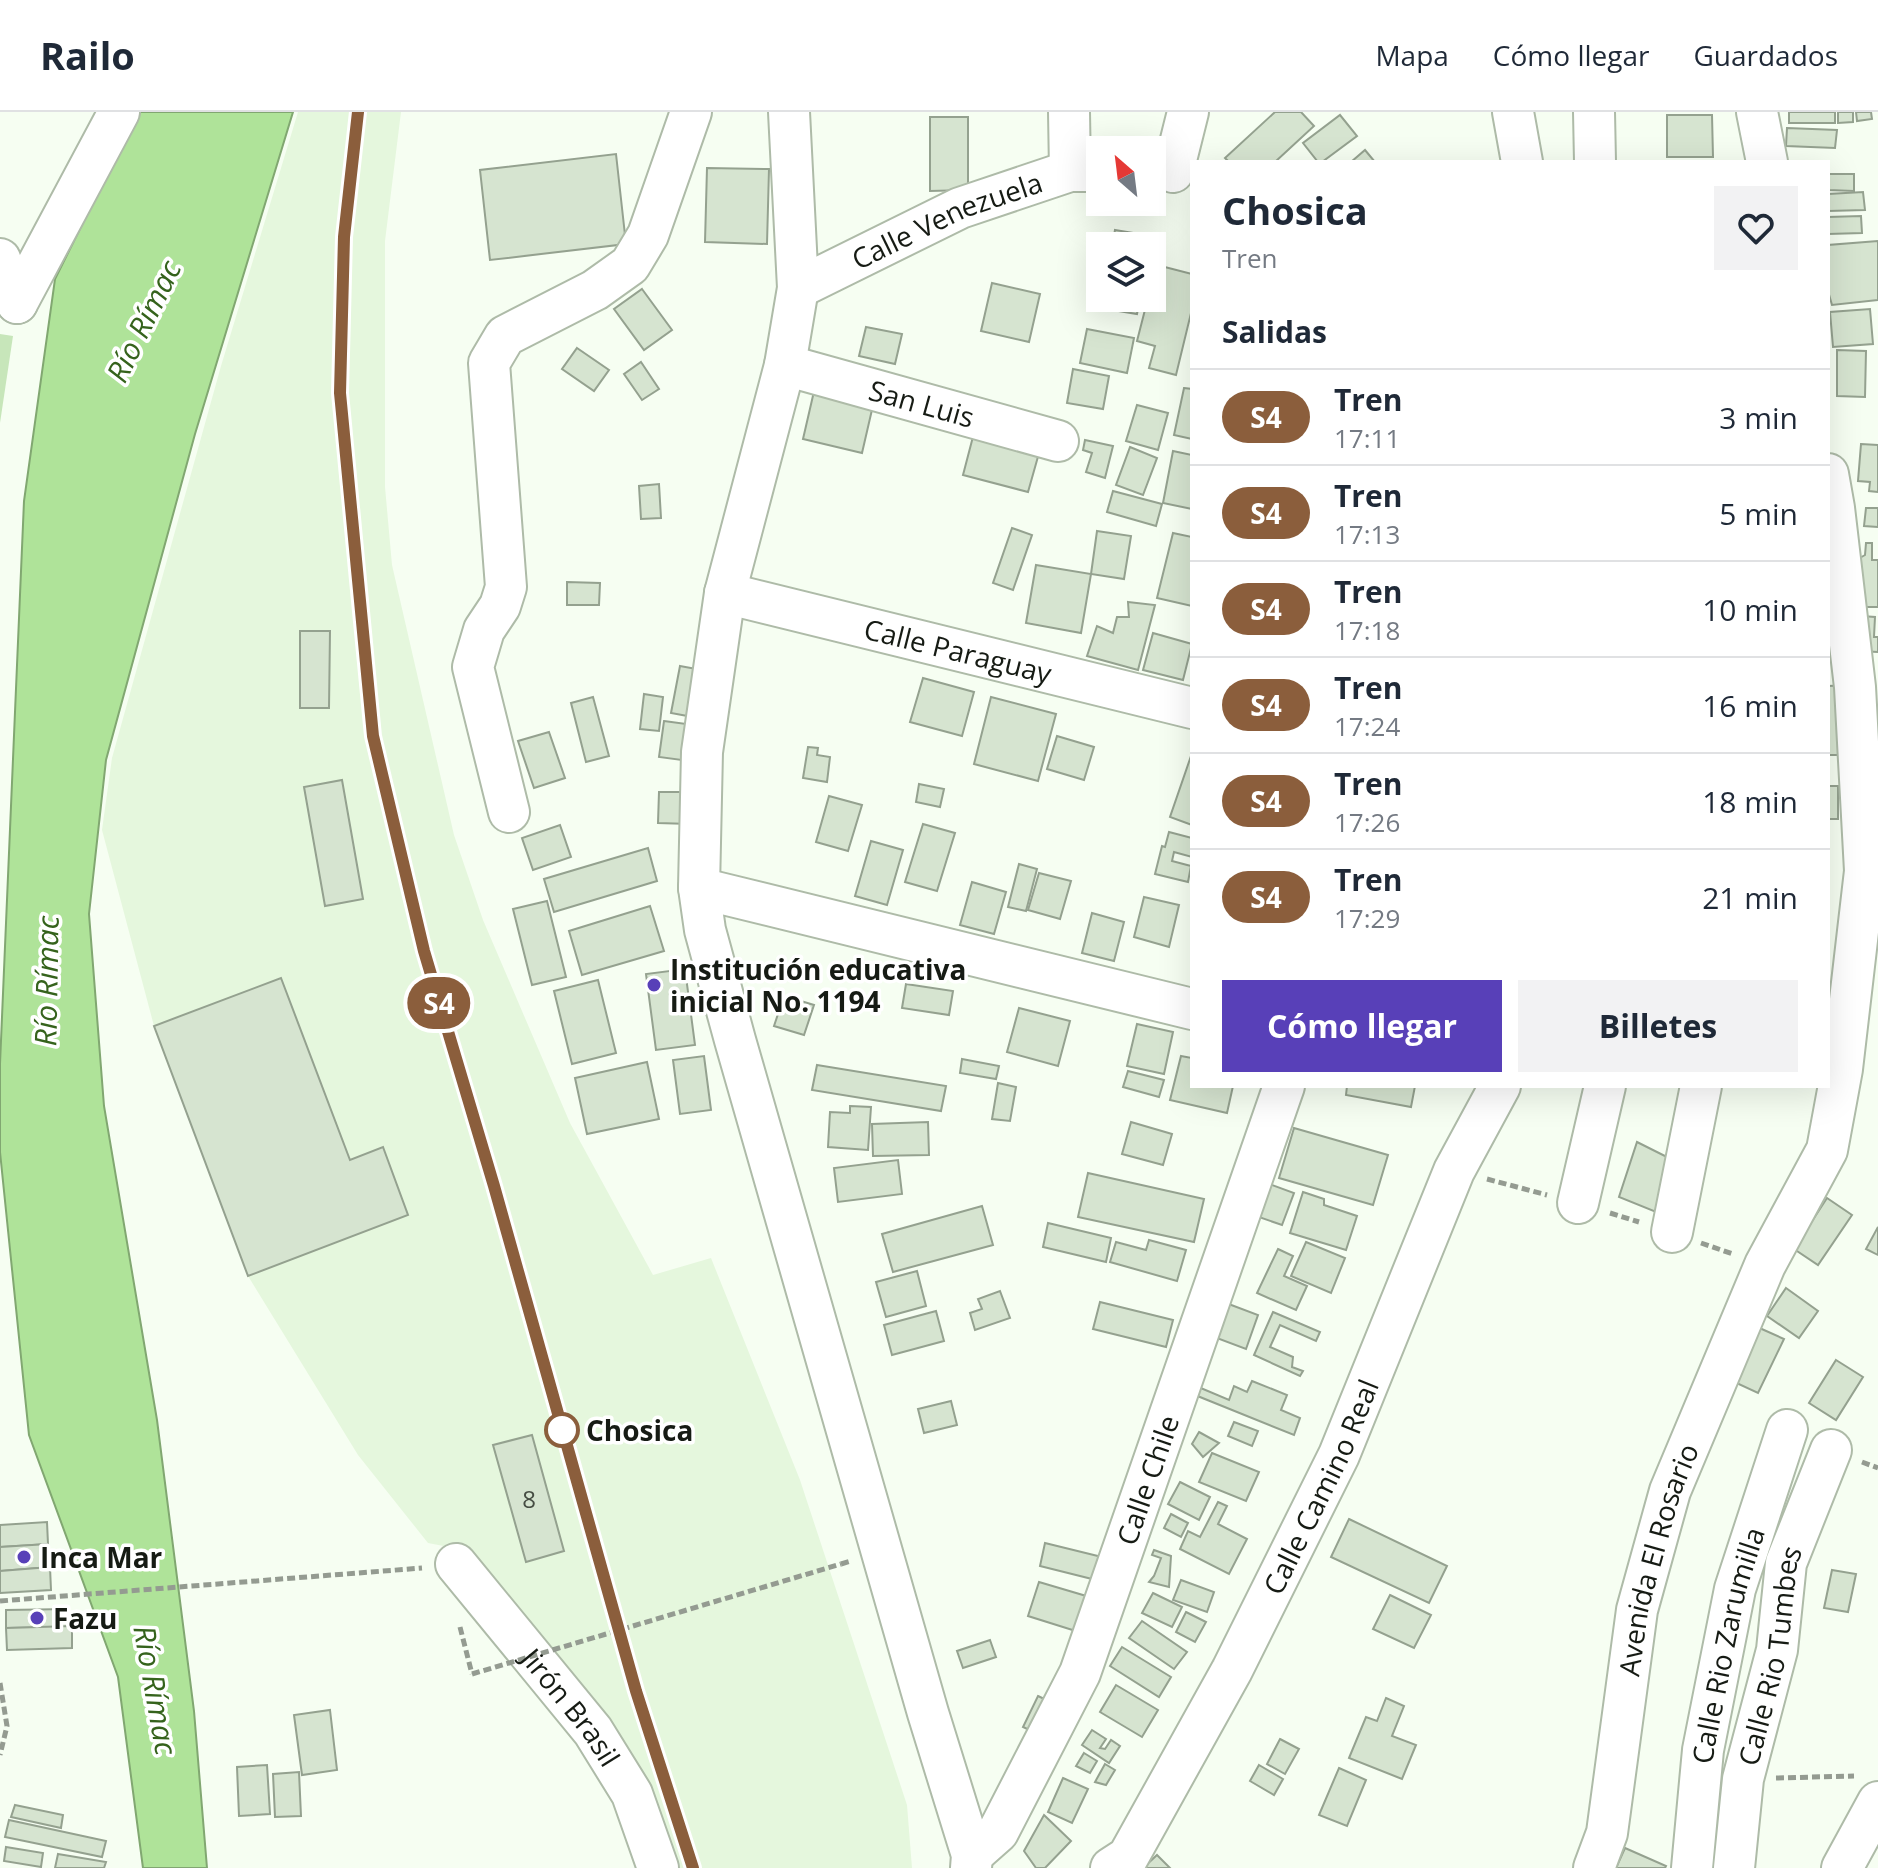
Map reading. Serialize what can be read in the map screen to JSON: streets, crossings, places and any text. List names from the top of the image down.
{
  "streets": {
    "street": [
      "Calle Venezuela",
      "San Luis",
      "Calle Paraguay",
      "Calle Chile",
      "Calle Camino Real",
      "Avenida El Rosario",
      "Calle Rio Zarumilla",
      "Calle Rio Tumbes",
      "Jirón Brasil"
    ]
  },
  "water": ["Río Rímac"],
  "places": [
    "Institución educativa inicial No. 1194",
    "Chosica",
    "Inca Mar",
    "Fazu"
  ],
  "house_numbers": ["8"],
  "north": "top left",
  "page": {
    "header": "Railo",
    "nav": ["Mapa", "Cómo llegar", "Guardados"],
    "on_map": "S4",
    "heading": [
      ["Chosica", "Tren"],
      "Salidas"
    ],
    "list": [
      {
        "mark": "S4",
        "name": "Tren",
        "note": "17:11",
        "value": "3 min"
      },
      {
        "mark": "S4",
        "name": "Tren",
        "note": "17:13",
        "value": "5 min"
      },
      {
        "mark": "S4",
        "name": "Tren",
        "note": "17:18",
        "value": "10 min"
      },
      {
        "mark": "S4",
        "name": "Tren",
        "note": "17:24",
        "value": "16 min"
      },
      {
        "mark": "S4",
        "name": "Tren",
        "note": "17:26",
        "value": "18 min"
      },
      {
        "mark": "S4",
        "name": "Tren",
        "note": "17:29",
        "value": "21 min"
      }
    ],
    "buttons": ["Cómo llegar", "Billetes"]
  }
}
